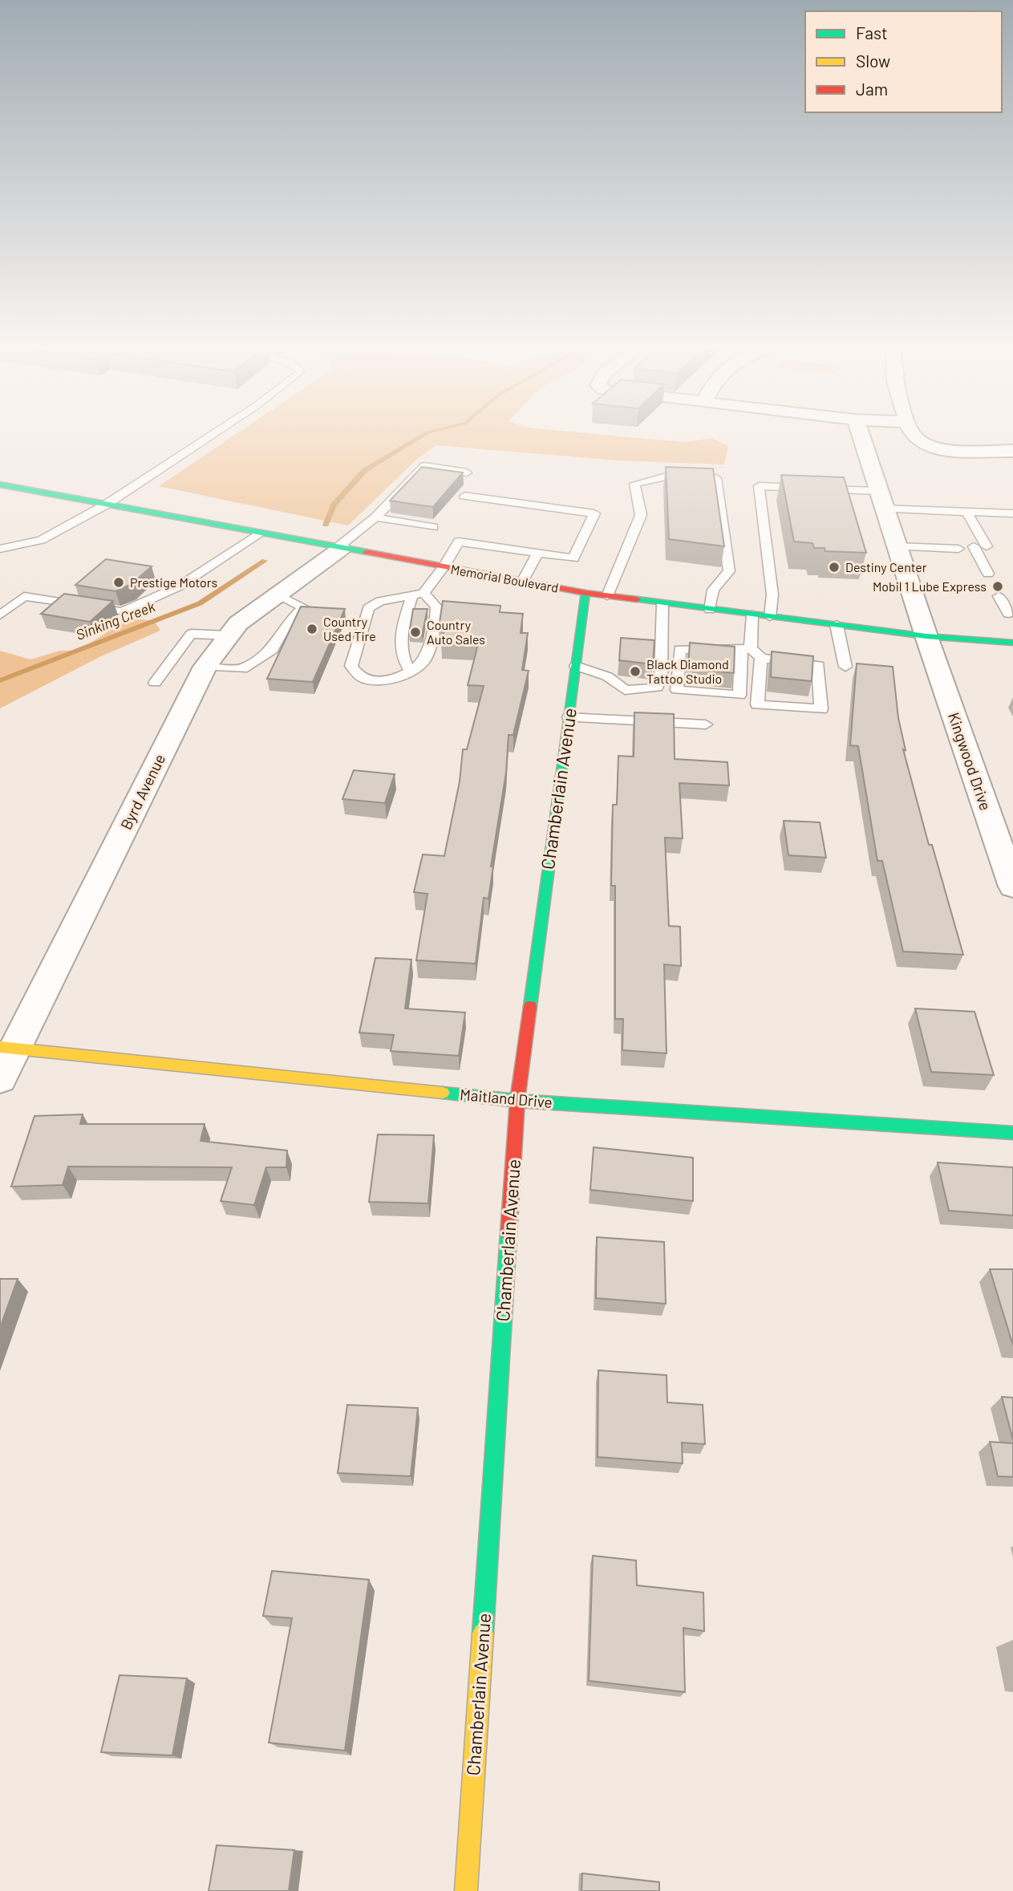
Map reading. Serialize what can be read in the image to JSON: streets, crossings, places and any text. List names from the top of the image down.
{
  "streets": {
    "street": [
      "Memorial Boulevard",
      "Kingwood Drive",
      "Chamberlain Avenue",
      "Byrd Avenue",
      "Maitland Drive"
    ]
  },
  "crossings": [
    ["Memorial Boulevard", "Kingwood Drive"],
    ["Memorial Boulevard", "Chamberlain Avenue"],
    ["Memorial Boulevard", "Byrd Avenue"],
    ["Chamberlain Avenue", "Maitland Drive"],
    ["Byrd Avenue", "Maitland Drive"]
  ],
  "water": ["Sinking Creek"],
  "places": [
    "Destiny Center",
    "Prestige Motors",
    "Mobil 1 Lube Express",
    "Country Used Tire",
    "Country Auto Sales",
    "Black Diamond Tattoo Studio"
  ],
  "legend": ["Fast", "Slow", "Jam"]
}
